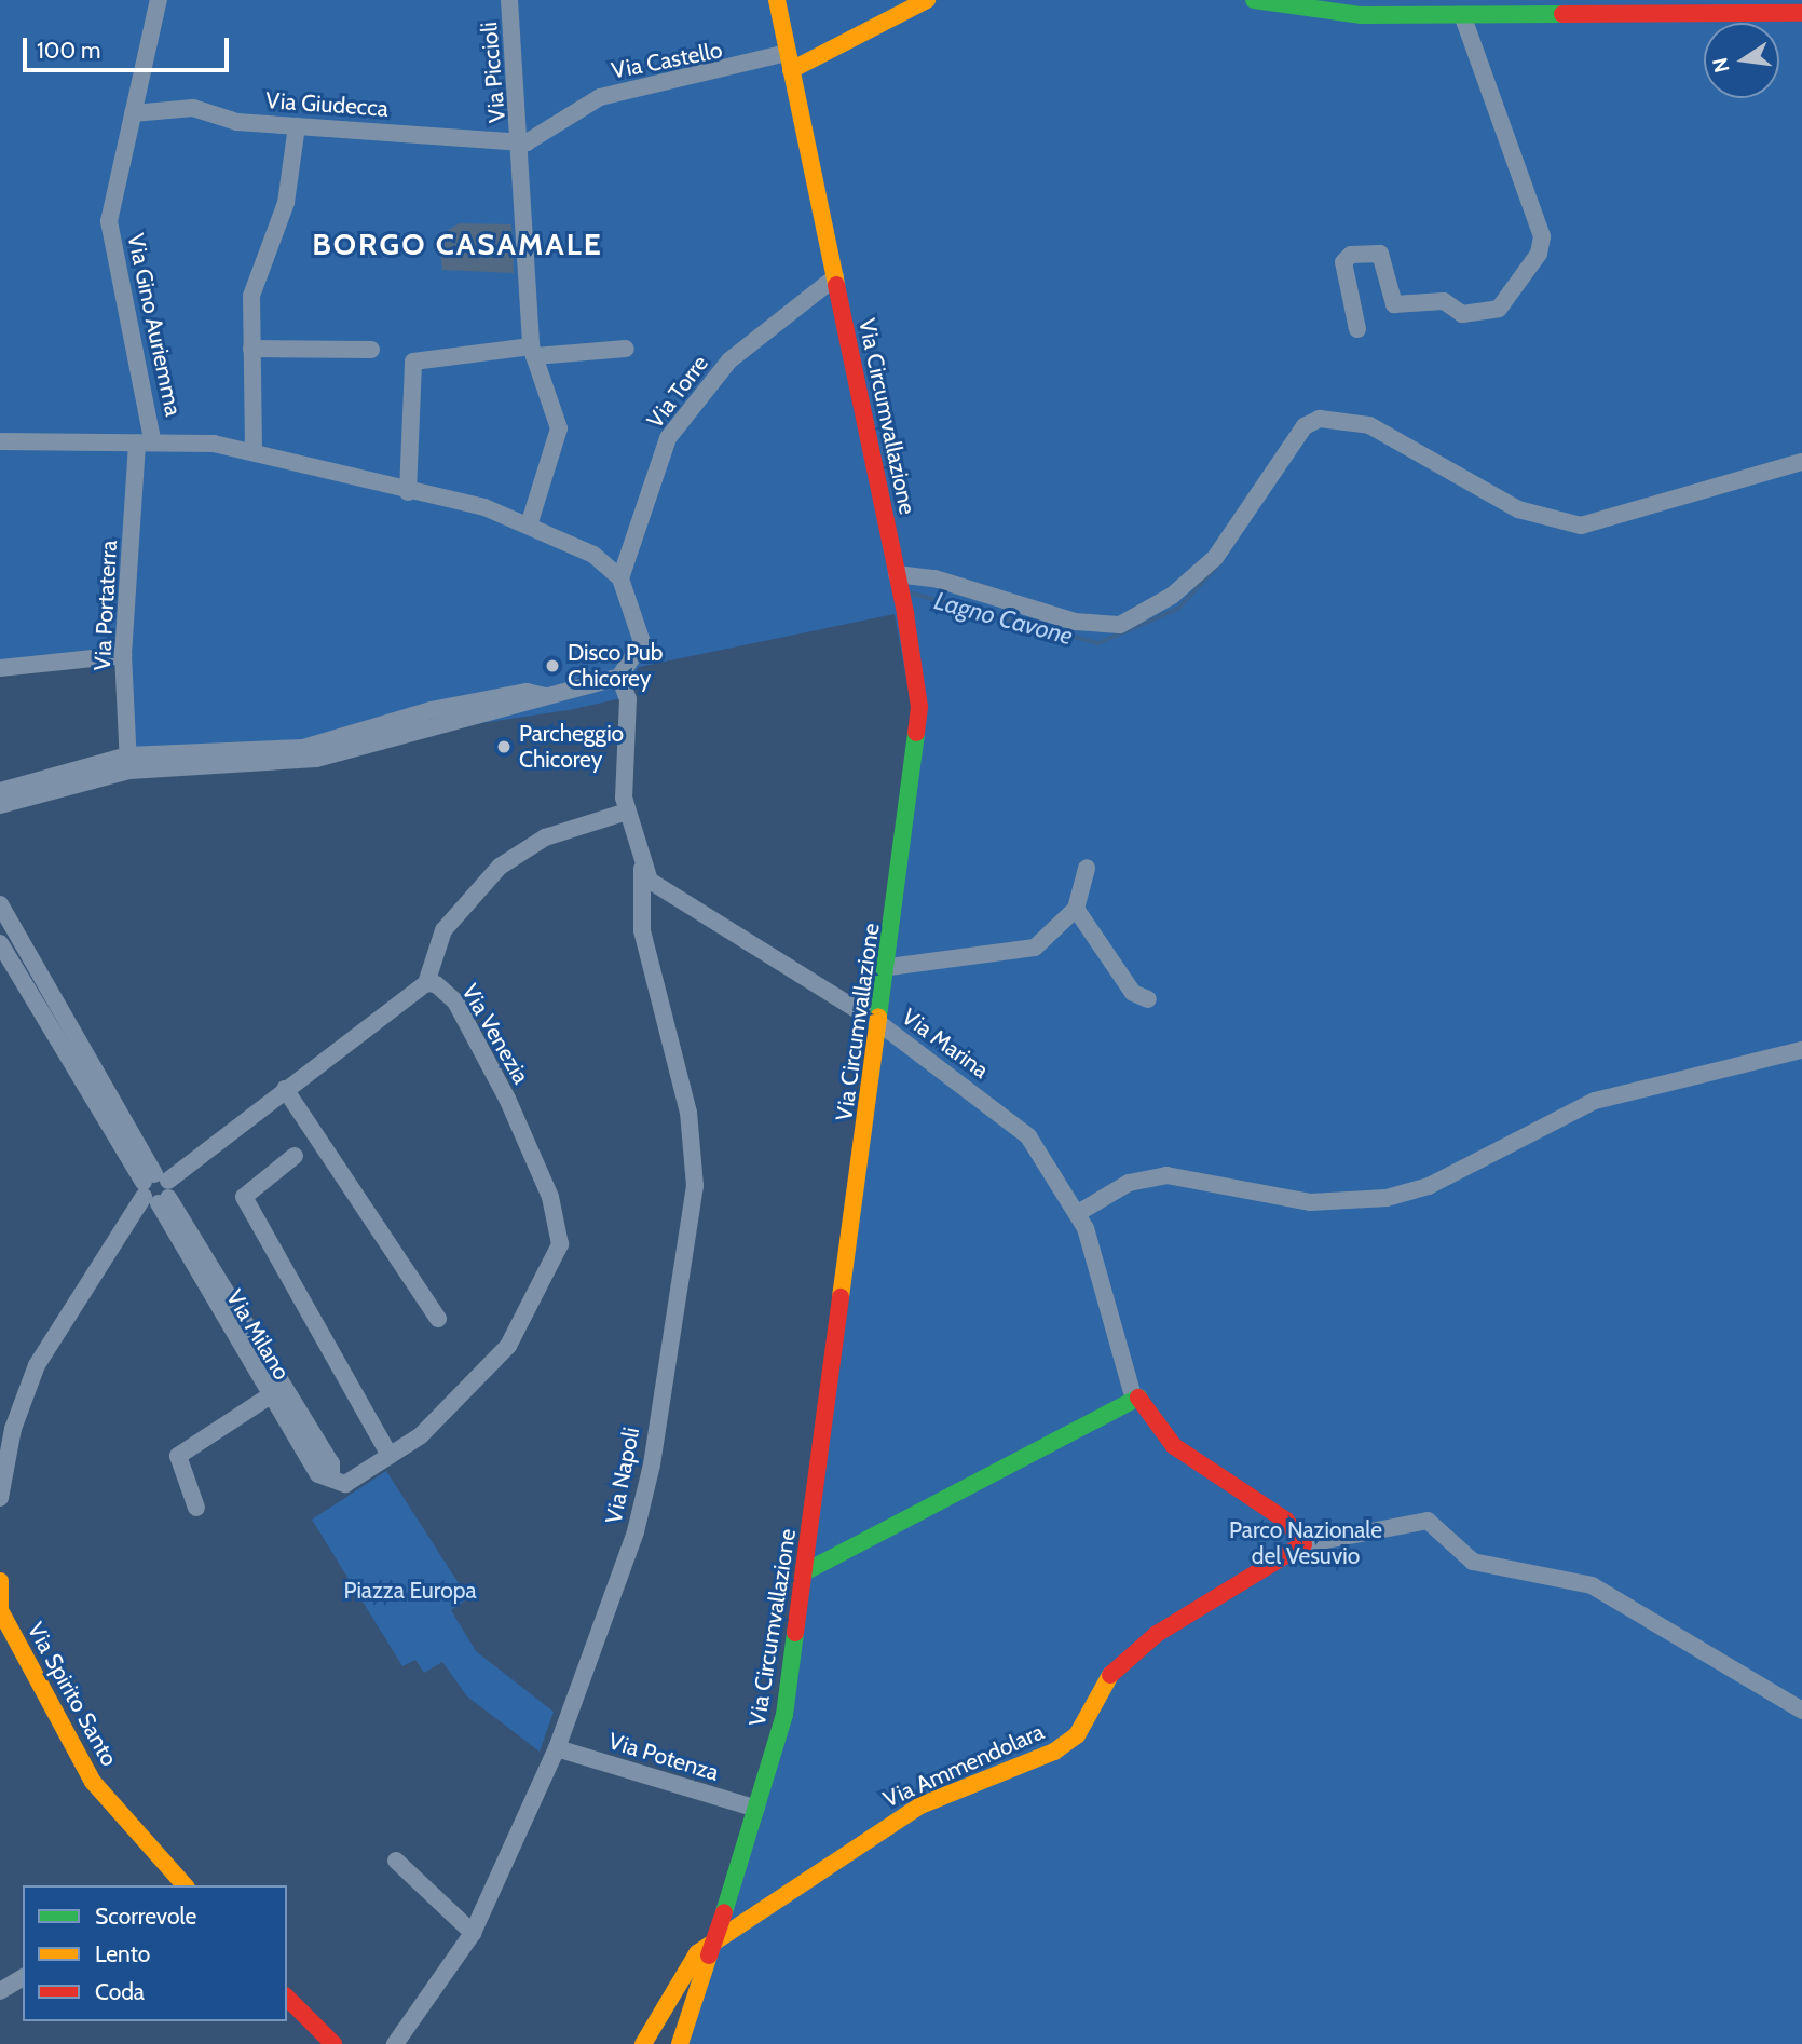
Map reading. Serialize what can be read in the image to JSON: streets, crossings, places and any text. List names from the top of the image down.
{
  "streets": {
    "street": [
      "Via Castello",
      "Via Piccioli",
      "Via Giudecca",
      "Via Gino Auriemma",
      "Via Torre",
      "Via Circumvallazione",
      "Via Portaterra",
      "Via Venezia",
      "Via Marina",
      "Via Milano",
      "Via Napoli",
      "Via Spirito Santo",
      "Via Potenza",
      "Via Ammendolara"
    ]
  },
  "crossings": [
    ["Via Castello", "Via Piccioli"],
    ["Via Castello", "Via Giudecca"],
    ["Via Castello", "Via Circumvallazione"],
    ["Via Piccioli", "Via Giudecca"],
    ["Via Giudecca", "Via Gino Auriemma"],
    ["Via Gino Auriemma", "Via Portaterra"],
    ["Via Torre", "Via Circumvallazione"],
    ["Via Circumvallazione", "Via Marina"],
    ["Via Circumvallazione", "Via Potenza"],
    ["Via Venezia", "Via Milano"],
    ["Via Marina", "Via Napoli"],
    ["Via Napoli", "Via Potenza"]
  ],
  "districts": ["BORGO CASAMALE"],
  "water": ["Lagno Cavone"],
  "parks": ["Parco Nazionale del Vesuvio", "Piazza Europa"],
  "places": ["Disco Pub Chicorey", "Parcheggio Chicorey"],
  "legend": ["Scorrevole", "Lento", "Coda"],
  "scale_bar": "100 m",
  "north": "left"
}
